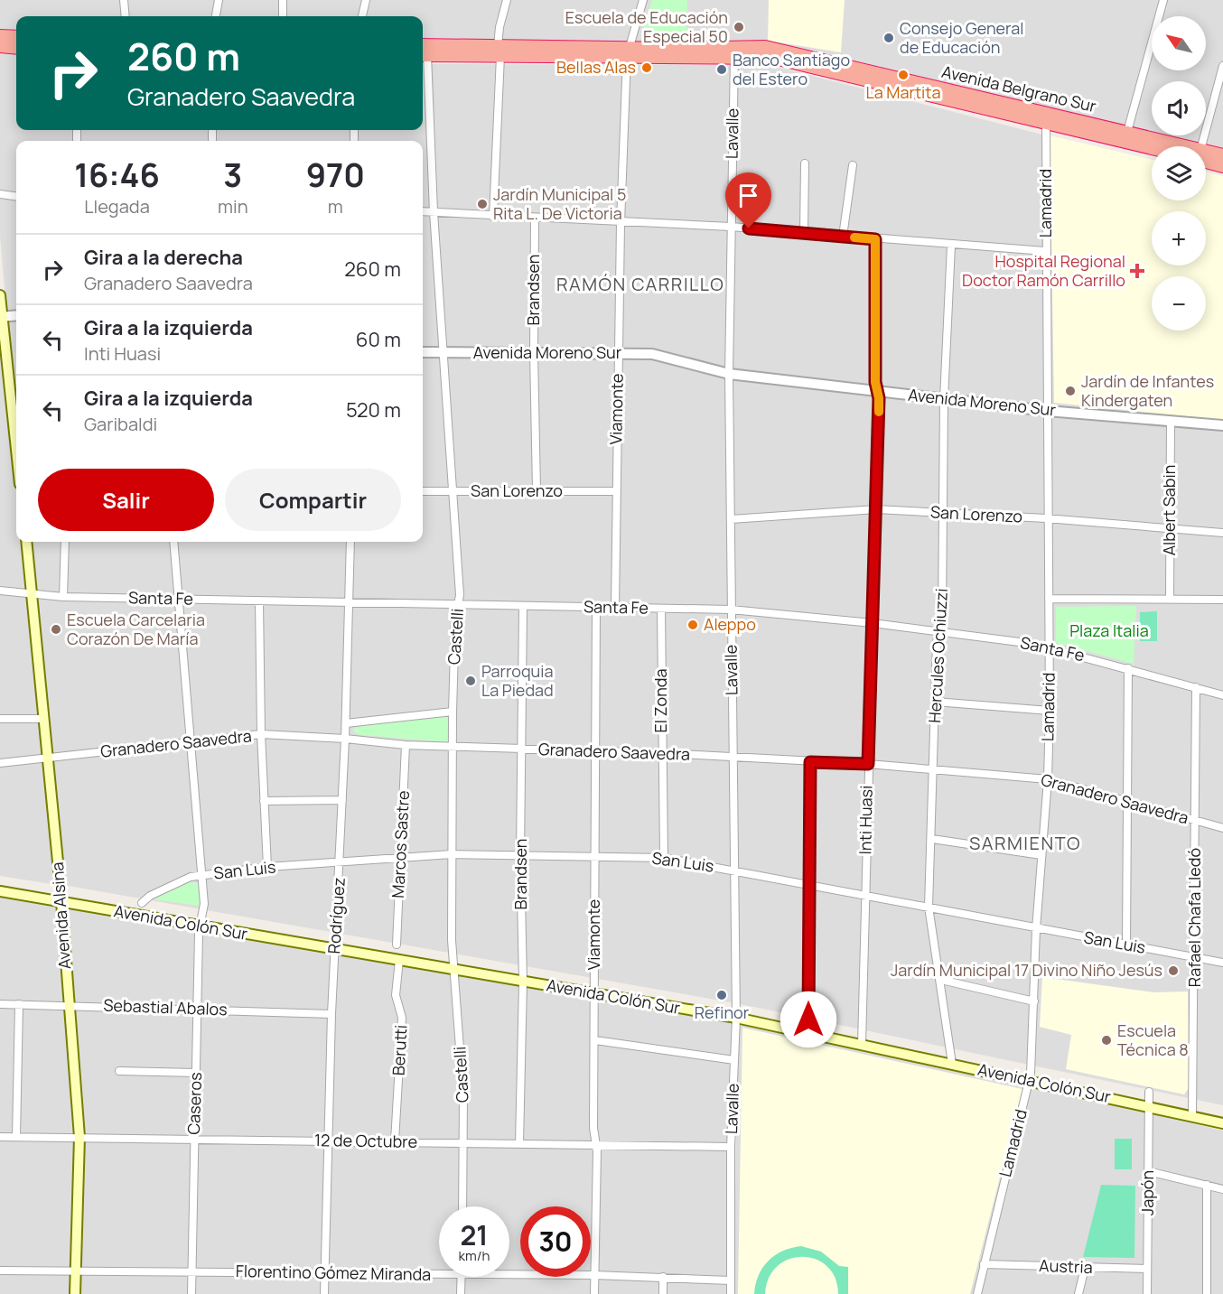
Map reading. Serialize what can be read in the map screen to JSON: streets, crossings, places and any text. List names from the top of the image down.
{
  "streets": {
    "highway": ["Avenida Belgrano Sur"],
    "main road": ["Avenida Alsina", "Avenida Colón Sur"],
    "street": [
      "Lavalle",
      "Lamadrid",
      "Brandsen",
      "Avenida Moreno Sur",
      "Viamonte",
      "San Lorenzo",
      "Albert Sabin",
      "Santa Fe",
      "Castelli",
      "Hercules Ochiuzzi",
      "El Zonda",
      "Granadero Saavedra",
      "Inti Huasi",
      "Marcos Sastre",
      "San Luis",
      "Rodríguez",
      "Rafael Chafa Lledó",
      "Sebastial Abalos",
      "Berutti",
      "Caseros",
      "12 de Octubre",
      "Japón",
      "Austria",
      "Florentino Gómez Miranda"
    ]
  },
  "crossings": [
    ["Avenida Belgrano Sur", "Lavalle"],
    ["Avenida Belgrano Sur", "Lamadrid"],
    ["Avenida Belgrano Sur", "Viamonte"],
    ["Avenida Belgrano Sur", "Castelli"],
    ["Lavalle", "Avenida Moreno Sur"],
    ["Lavalle", "San Lorenzo"],
    ["Lavalle", "Santa Fe"],
    ["Lavalle", "Granadero Saavedra"],
    ["Lavalle", "San Luis"],
    ["Lavalle", "Avenida Colón Sur"],
    ["Lavalle", "12 de Octubre"],
    ["Lavalle", "Florentino Gómez Miranda"],
    ["Lamadrid", "Avenida Moreno Sur"],
    ["Lamadrid", "San Lorenzo"],
    ["Lamadrid", "Santa Fe"],
    ["Lamadrid", "Granadero Saavedra"],
    ["Lamadrid", "San Luis"],
    ["Lamadrid", "Avenida Colón Sur"],
    ["Lamadrid", "Austria"],
    ["Brandsen", "Avenida Moreno Sur"],
    ["Brandsen", "San Lorenzo"],
    ["Brandsen", "Santa Fe"],
    ["Brandsen", "Granadero Saavedra"],
    ["Brandsen", "San Luis"],
    ["Brandsen", "Avenida Colón Sur"],
    ["Brandsen", "12 de Octubre"],
    ["Avenida Moreno Sur", "Viamonte"],
    ["Avenida Moreno Sur", "Albert Sabin"],
    ["Avenida Moreno Sur", "Castelli"],
    ["Avenida Moreno Sur", "Hercules Ochiuzzi"],
    ["Avenida Moreno Sur", "Inti Huasi"],
    ["Viamonte", "San Lorenzo"],
    ["Viamonte", "Santa Fe"],
    ["Viamonte", "Granadero Saavedra"],
    ["Viamonte", "San Luis"],
    ["Viamonte", "Avenida Colón Sur"],
    ["Viamonte", "12 de Octubre"],
    ["Viamonte", "Florentino Gómez Miranda"],
    ["San Lorenzo", "Albert Sabin"],
    ["San Lorenzo", "Castelli"],
    ["San Lorenzo", "Hercules Ochiuzzi"],
    ["San Lorenzo", "Inti Huasi"],
    ["Santa Fe", "Castelli"],
    ["Santa Fe", "Hercules Ochiuzzi"],
    ["Santa Fe", "El Zonda"],
    ["Santa Fe", "Inti Huasi"],
    ["Santa Fe", "Avenida Alsina"],
    ["Santa Fe", "Rodríguez"],
    ["Santa Fe", "Rafael Chafa Lledó"],
    ["Santa Fe", "Caseros"],
    ["Castelli", "Granadero Saavedra"],
    ["Castelli", "San Luis"],
    ["Castelli", "Avenida Colón Sur"],
    ["Castelli", "12 de Octubre"],
    ["Hercules Ochiuzzi", "Granadero Saavedra"],
    ["Hercules Ochiuzzi", "San Luis"],
    ["Hercules Ochiuzzi", "Avenida Colón Sur"],
    ["El Zonda", "Granadero Saavedra"],
    ["El Zonda", "San Luis"],
    ["Granadero Saavedra", "Inti Huasi"],
    ["Granadero Saavedra", "Marcos Sastre"],
    ["Granadero Saavedra", "Avenida Alsina"],
    ["Granadero Saavedra", "Rodríguez"],
    ["Granadero Saavedra", "Rafael Chafa Lledó"],
    ["Granadero Saavedra", "Caseros"],
    ["Inti Huasi", "San Luis"],
    ["Inti Huasi", "Avenida Colón Sur"],
    ["Marcos Sastre", "San Luis"],
    ["San Luis", "Rodríguez"],
    ["San Luis", "Rafael Chafa Lledó"],
    ["San Luis", "Caseros"],
    ["Avenida Alsina", "Avenida Colón Sur"],
    ["Avenida Alsina", "Sebastial Abalos"],
    ["Avenida Alsina", "12 de Octubre"],
    ["Avenida Alsina", "Florentino Gómez Miranda"],
    ["Rodríguez", "Avenida Colón Sur"],
    ["Rodríguez", "Sebastial Abalos"],
    ["Rodríguez", "12 de Octubre"],
    ["Rodríguez", "Florentino Gómez Miranda"],
    ["Rafael Chafa Lledó", "Avenida Colón Sur"],
    ["Avenida Colón Sur", "Berutti"],
    ["Avenida Colón Sur", "Caseros"],
    ["Avenida Colón Sur", "Japón"],
    ["Sebastial Abalos", "Caseros"],
    ["Berutti", "12 de Octubre"],
    ["Caseros", "12 de Octubre"],
    ["Caseros", "Florentino Gómez Miranda"],
    ["Japón", "Austria"]
  ],
  "districts": ["RAMÓN CARRILLO", "SARMIENTO"],
  "parks": ["Plaza Italia"],
  "places": {
    "other": [
      "Escuela de Educación Especial 50",
      "Consejo General de Educación",
      "Bellas Alas",
      "Banco Santiago del Estero",
      "La Martita",
      "Jardín Municipal 5 Rita L. De Victoria",
      "Jardín de Infantes Kindergaten",
      "Aleppo",
      "Escuela Carcelaria Corazón De María",
      "Parroquia La Piedad",
      "Jardín Municipal 17 Divino Niño Jesús",
      "Refinor",
      "Escuela Técnica 8"
    ],
    "health": ["Hospital Regional Doctor Ramón Carrillo"]
  },
  "north": "top left",
  "page": {
    "map_buttons": ["+", "−"],
    "turn": ["260 m", "Granadero Saavedra"],
    "eta": [
      "16:46",
      "Llegada",
      "3",
      "min",
      "970",
      "m"
    ],
    "list": [
      {
        "name": "Gira a la derecha",
        "note": "Granadero Saavedra",
        "value": "260 m"
      },
      {
        "name": "Gira a la izquierda",
        "note": "Inti Huasi",
        "value": "60 m"
      },
      {
        "name": "Gira a la izquierda",
        "note": "Garibaldi",
        "value": "520 m"
      }
    ],
    "buttons": ["Salir", "Compartir"],
    "speed": "21 km/h",
    "limit": "30"
  }
}
